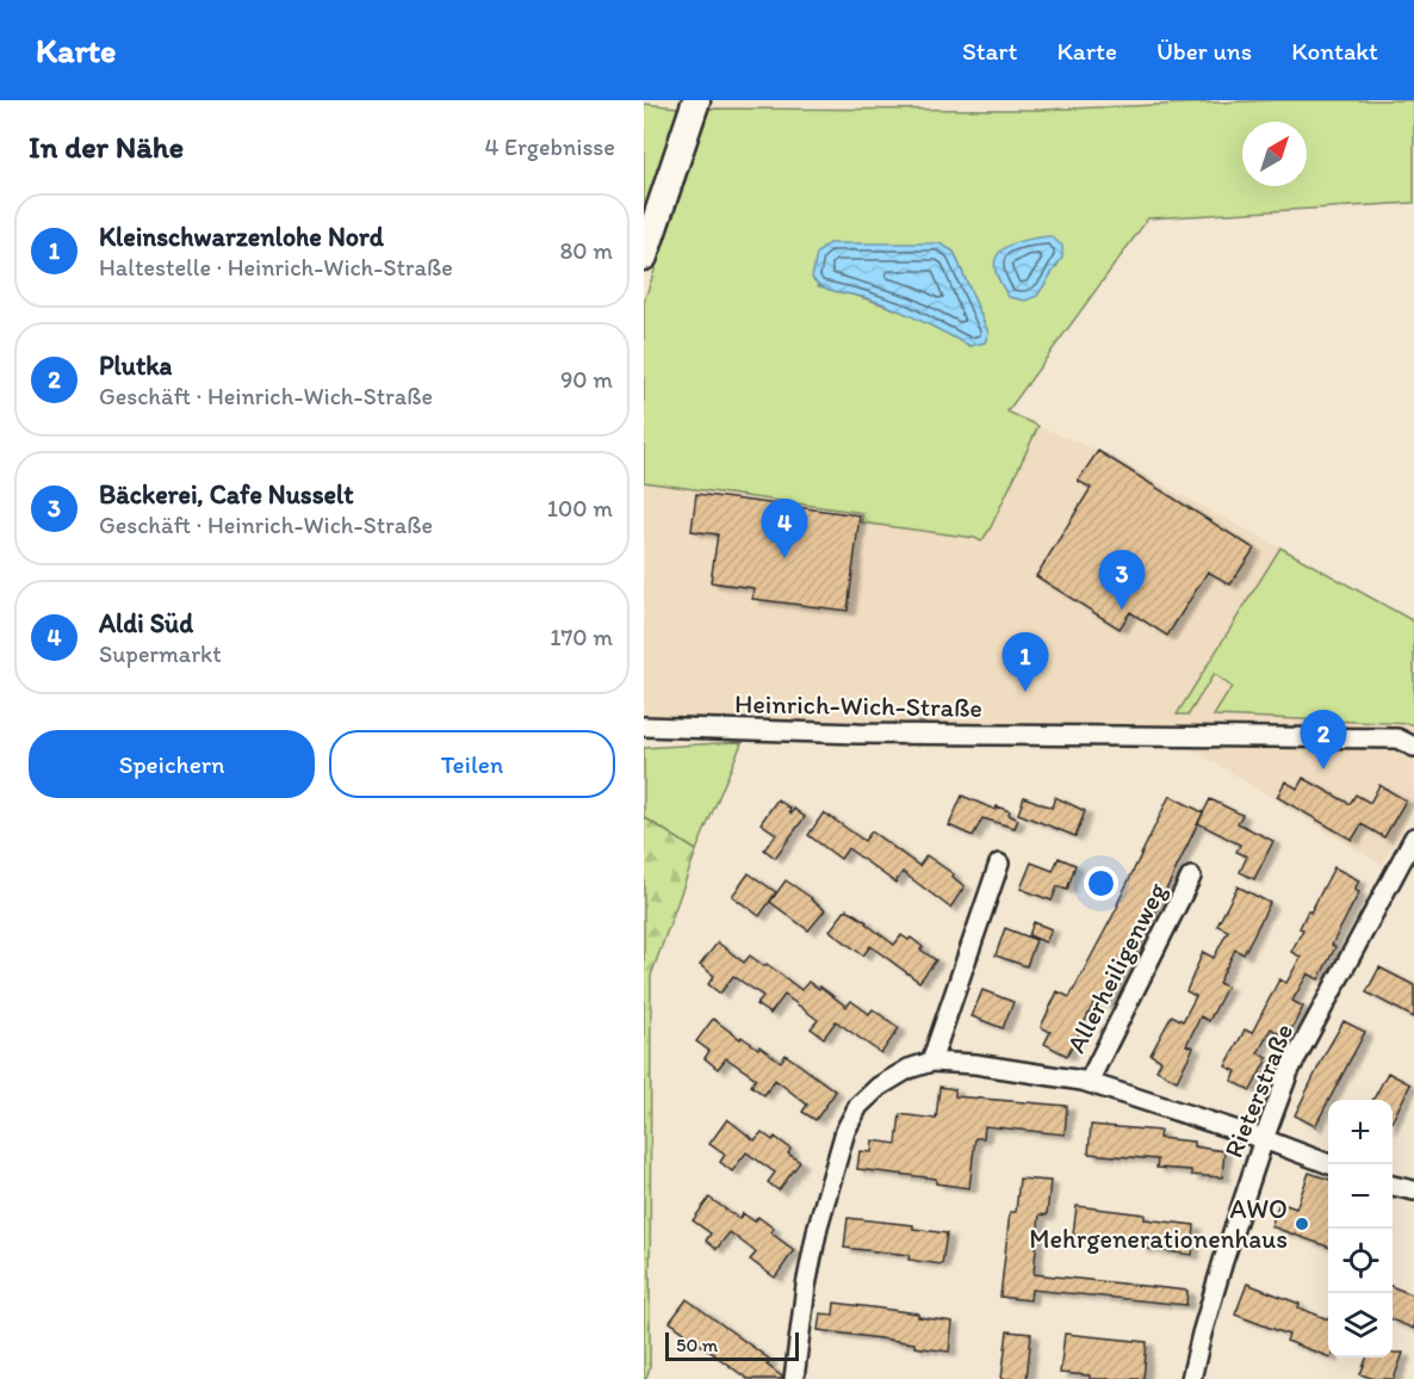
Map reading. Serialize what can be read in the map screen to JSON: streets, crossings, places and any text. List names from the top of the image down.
{
  "streets": {
    "street": ["Heinrich-Wich-Straße", "Allerheiligenweg", "Rieterstraße"]
  },
  "crossings": [
    ["Allerheiligenweg", "Rieterstraße"]
  ],
  "places": ["AWO Mehrgenerationenhaus"],
  "scale_bar": "50 m",
  "north": "top right",
  "page": {
    "header": "Karte",
    "nav": [
      "Start",
      "Karte",
      "Über uns",
      "Kontakt"
    ],
    "heading": ["In der Nähe", "4 Ergebnisse"],
    "list": [
      {
        "mark": "1",
        "name": "Kleinschwarzenlohe Nord",
        "note": "Haltestelle · Heinrich-Wich-Straße",
        "value": "80 m"
      },
      {
        "mark": "2",
        "name": "Plutka",
        "note": "Geschäft · Heinrich-Wich-Straße",
        "value": "90 m"
      },
      {
        "mark": "3",
        "name": "Bäckerei, Cafe Nusselt",
        "note": "Geschäft · Heinrich-Wich-Straße",
        "value": "100 m"
      },
      {
        "mark": "4",
        "name": "Aldi Süd",
        "note": "Supermarkt",
        "value": "170 m"
      }
    ],
    "pins": [
      "4",
      "3",
      "1",
      "2"
    ],
    "buttons": ["Speichern", "Teilen"],
    "map_buttons": ["+", "−"],
    "scale": "50 m"
  }
}
